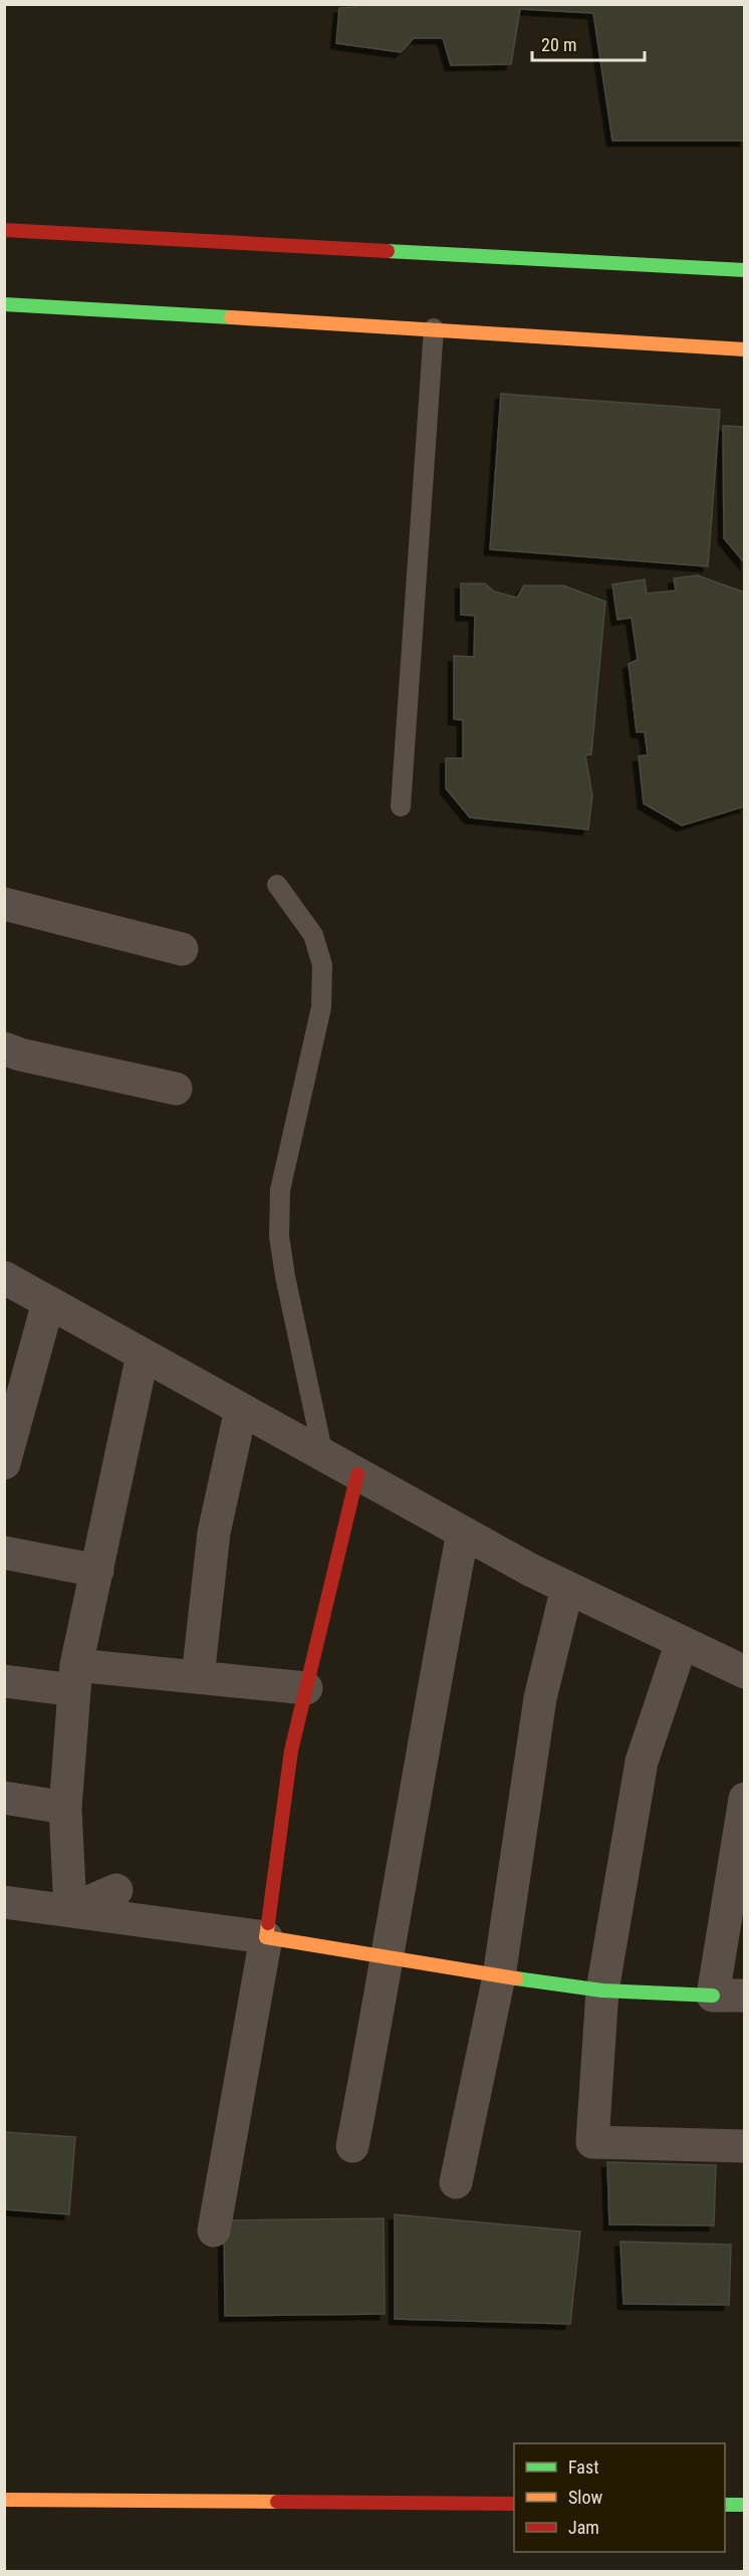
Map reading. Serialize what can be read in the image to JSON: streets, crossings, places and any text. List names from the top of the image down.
{
  "legend": ["Fast", "Slow", "Jam"],
  "scale_bar": "20 m"
}
